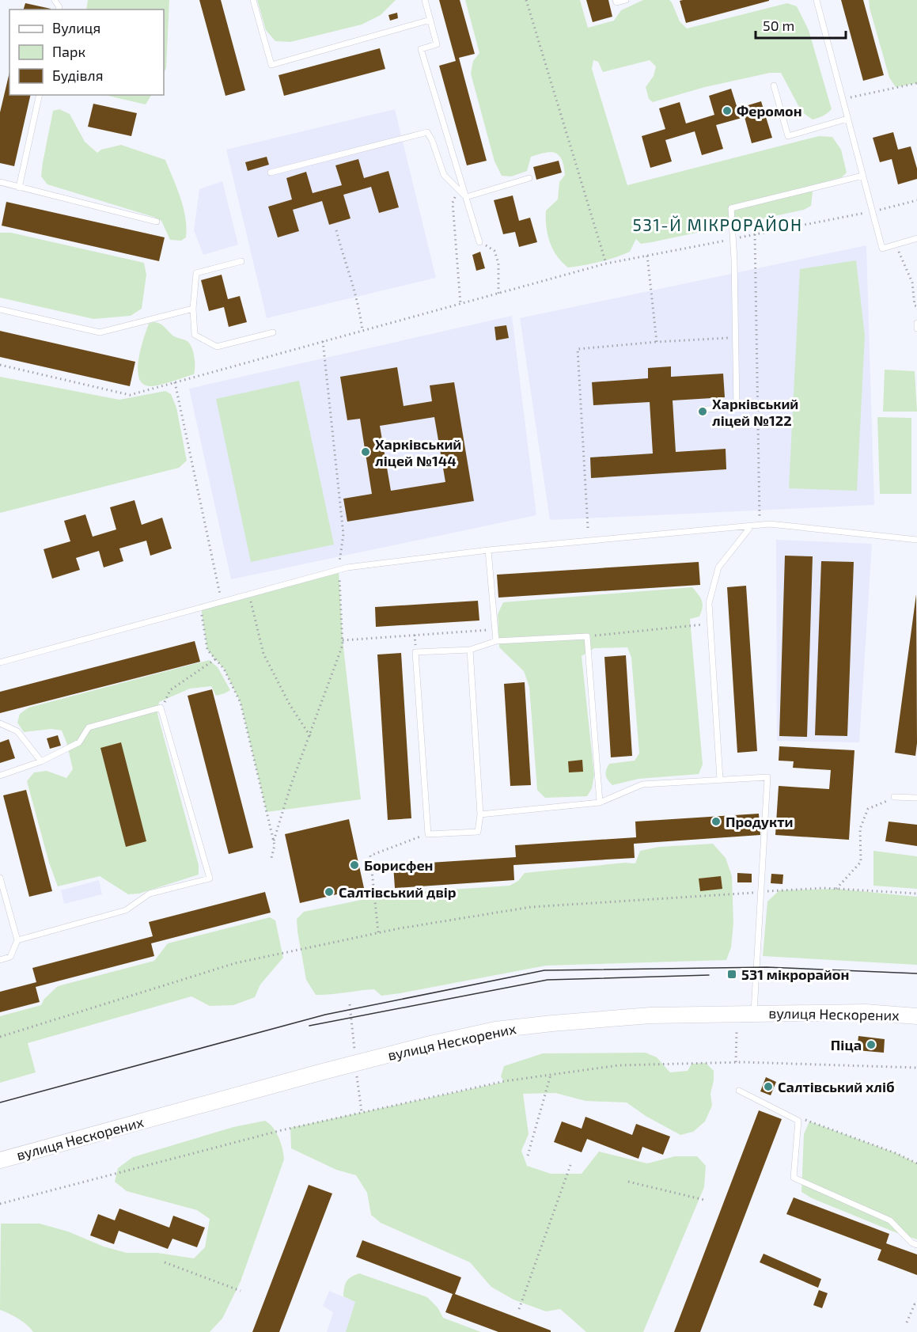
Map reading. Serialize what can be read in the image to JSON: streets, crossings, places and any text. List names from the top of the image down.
{
  "streets": {
    "main road": ["вулиця Нескорених"]
  },
  "districts": ["531-Й МІКРОРАЙОН"],
  "places": {
    "other": [
      "Феромон",
      "Харківський ліцей №122",
      "Харківський ліцей №144",
      "Продукти",
      "Борисфен",
      "Салтівський двір",
      "Піца",
      "Салтівський хліб"
    ],
    "transit": ["531 мікрорайон"]
  },
  "legend": ["Вулиця", "Парк", "Будівля"],
  "scale_bar": "50 m"
}
